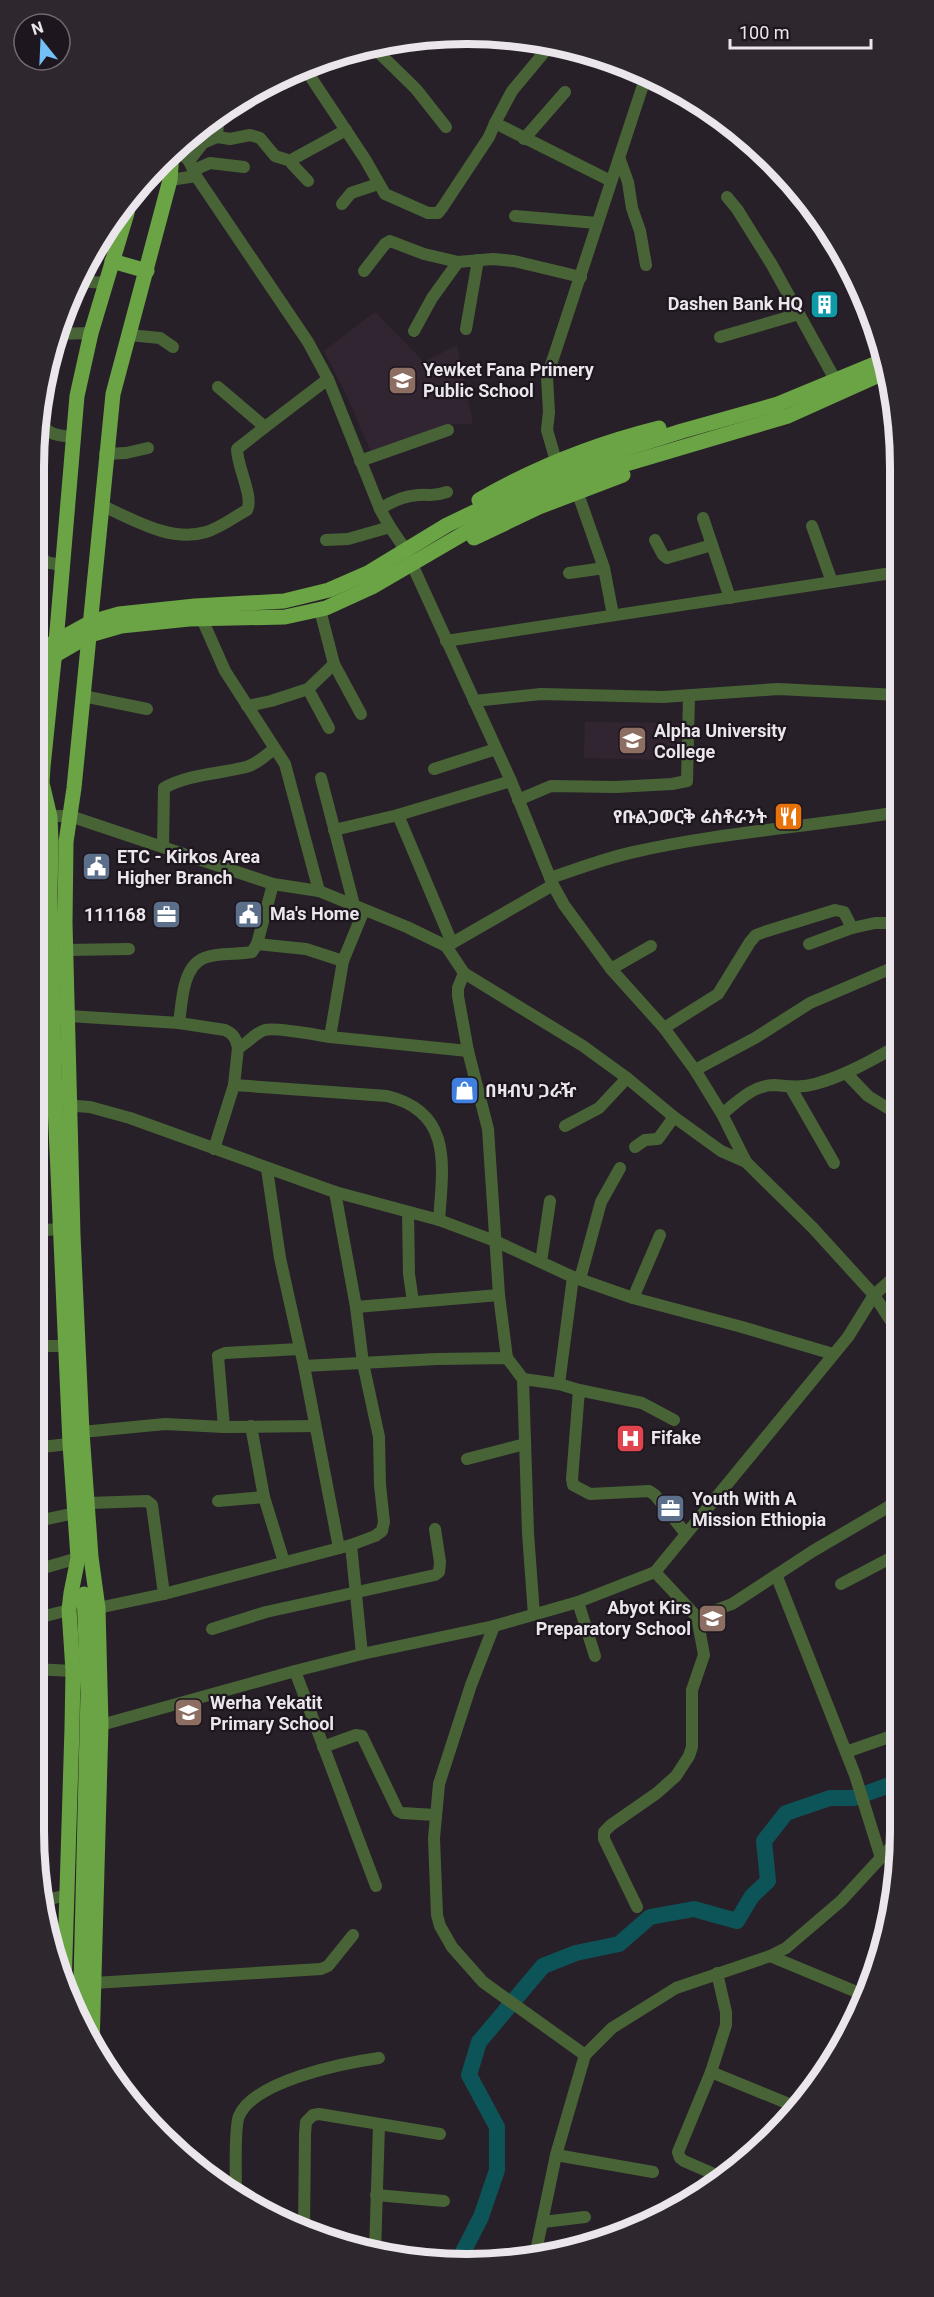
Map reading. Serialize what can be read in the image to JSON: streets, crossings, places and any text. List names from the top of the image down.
{
  "places": {
    "building": ["Dashen Bank HQ"],
    "school or university": [
      "Yewket Fana Primery Public School",
      "Alpha University College",
      "Abyot Kirs Preparatory School",
      "Werha Yekatit Primary School"
    ],
    "restaurant": ["የቡልጋወርቅ ሬስቶራንት"],
    "public building": ["ETC - Kirkos Area Higher Branch", "Ma's Home"],
    "office": ["111168", "Youth With A Mission Ethiopia"],
    "shop": ["በዛብህ ጋራዥ"],
    "hospital": ["Fifake"]
  },
  "scale_bar": "100 m",
  "north": "top"
}
